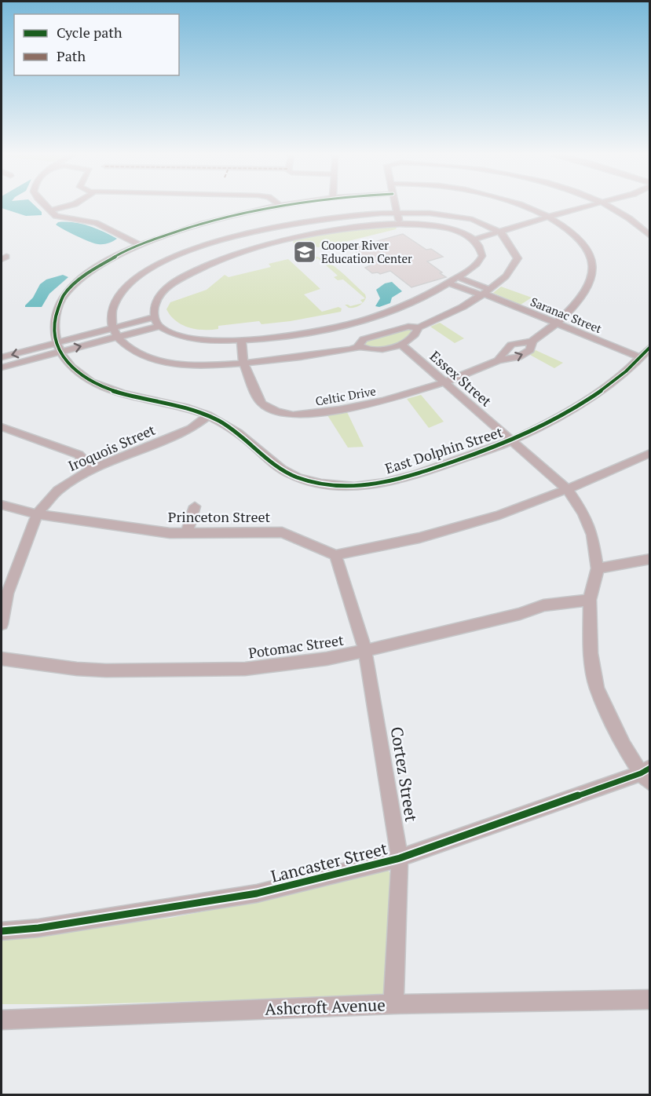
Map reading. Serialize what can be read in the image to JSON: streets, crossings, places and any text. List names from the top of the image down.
{
  "streets": {
    "street": [
      "Saranac Street",
      "Essex Street",
      "Celtic Drive",
      "Iroquois Street",
      "East Dolphin Street",
      "Princeton Street",
      "Potomac Street",
      "Cortez Street",
      "Lancaster Street",
      "Ashcroft Avenue"
    ]
  },
  "crossings": [
    ["Saranac Street", "Celtic Drive"],
    ["Saranac Street", "East Dolphin Street"],
    ["Essex Street", "Celtic Drive"],
    ["Essex Street", "East Dolphin Street"],
    ["Iroquois Street", "East Dolphin Street"],
    ["Iroquois Street", "Princeton Street"],
    ["Princeton Street", "Cortez Street"],
    ["Potomac Street", "Cortez Street"],
    ["Cortez Street", "Lancaster Street"],
    ["Cortez Street", "Ashcroft Avenue"]
  ],
  "places": {
    "school or university": ["Cooper River Education Center"]
  },
  "legend": ["Cycle path", "Path"]
}
